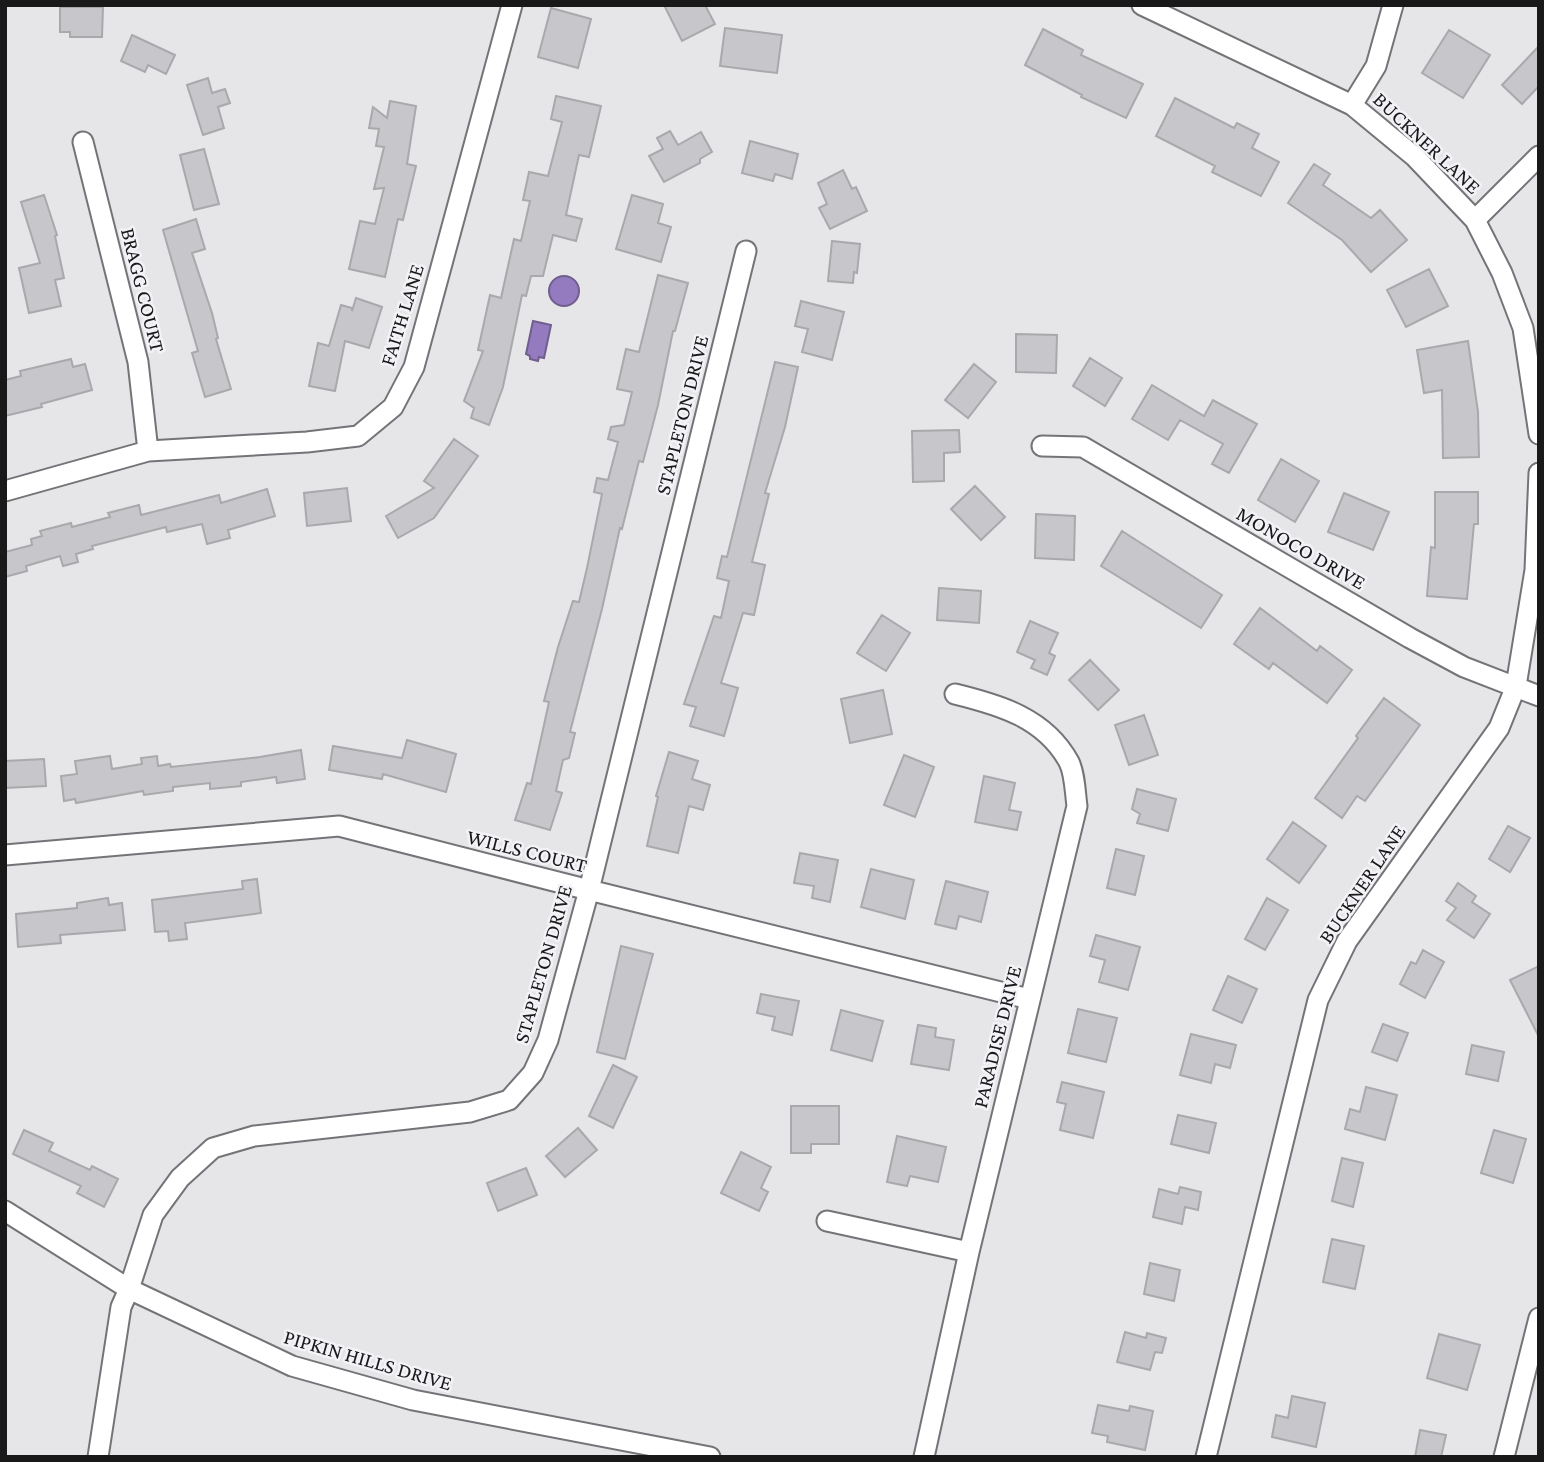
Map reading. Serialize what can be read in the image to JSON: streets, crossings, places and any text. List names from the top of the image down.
{
  "streets": {
    "street": [
      "BUCKNER LANE",
      "BRAGG COURT",
      "FAITH LANE",
      "STAPLETON DRIVE",
      "MONOCO DRIVE",
      "WILLS COURT",
      "PARADISE DRIVE",
      "PIPKIN HILLS DRIVE"
    ]
  },
  "crossings": [
    ["BUCKNER LANE", "MONOCO DRIVE"],
    ["BRAGG COURT", "FAITH LANE"],
    ["STAPLETON DRIVE", "WILLS COURT"],
    ["STAPLETON DRIVE", "PIPKIN HILLS DRIVE"],
    ["WILLS COURT", "PARADISE DRIVE"]
  ]
}
